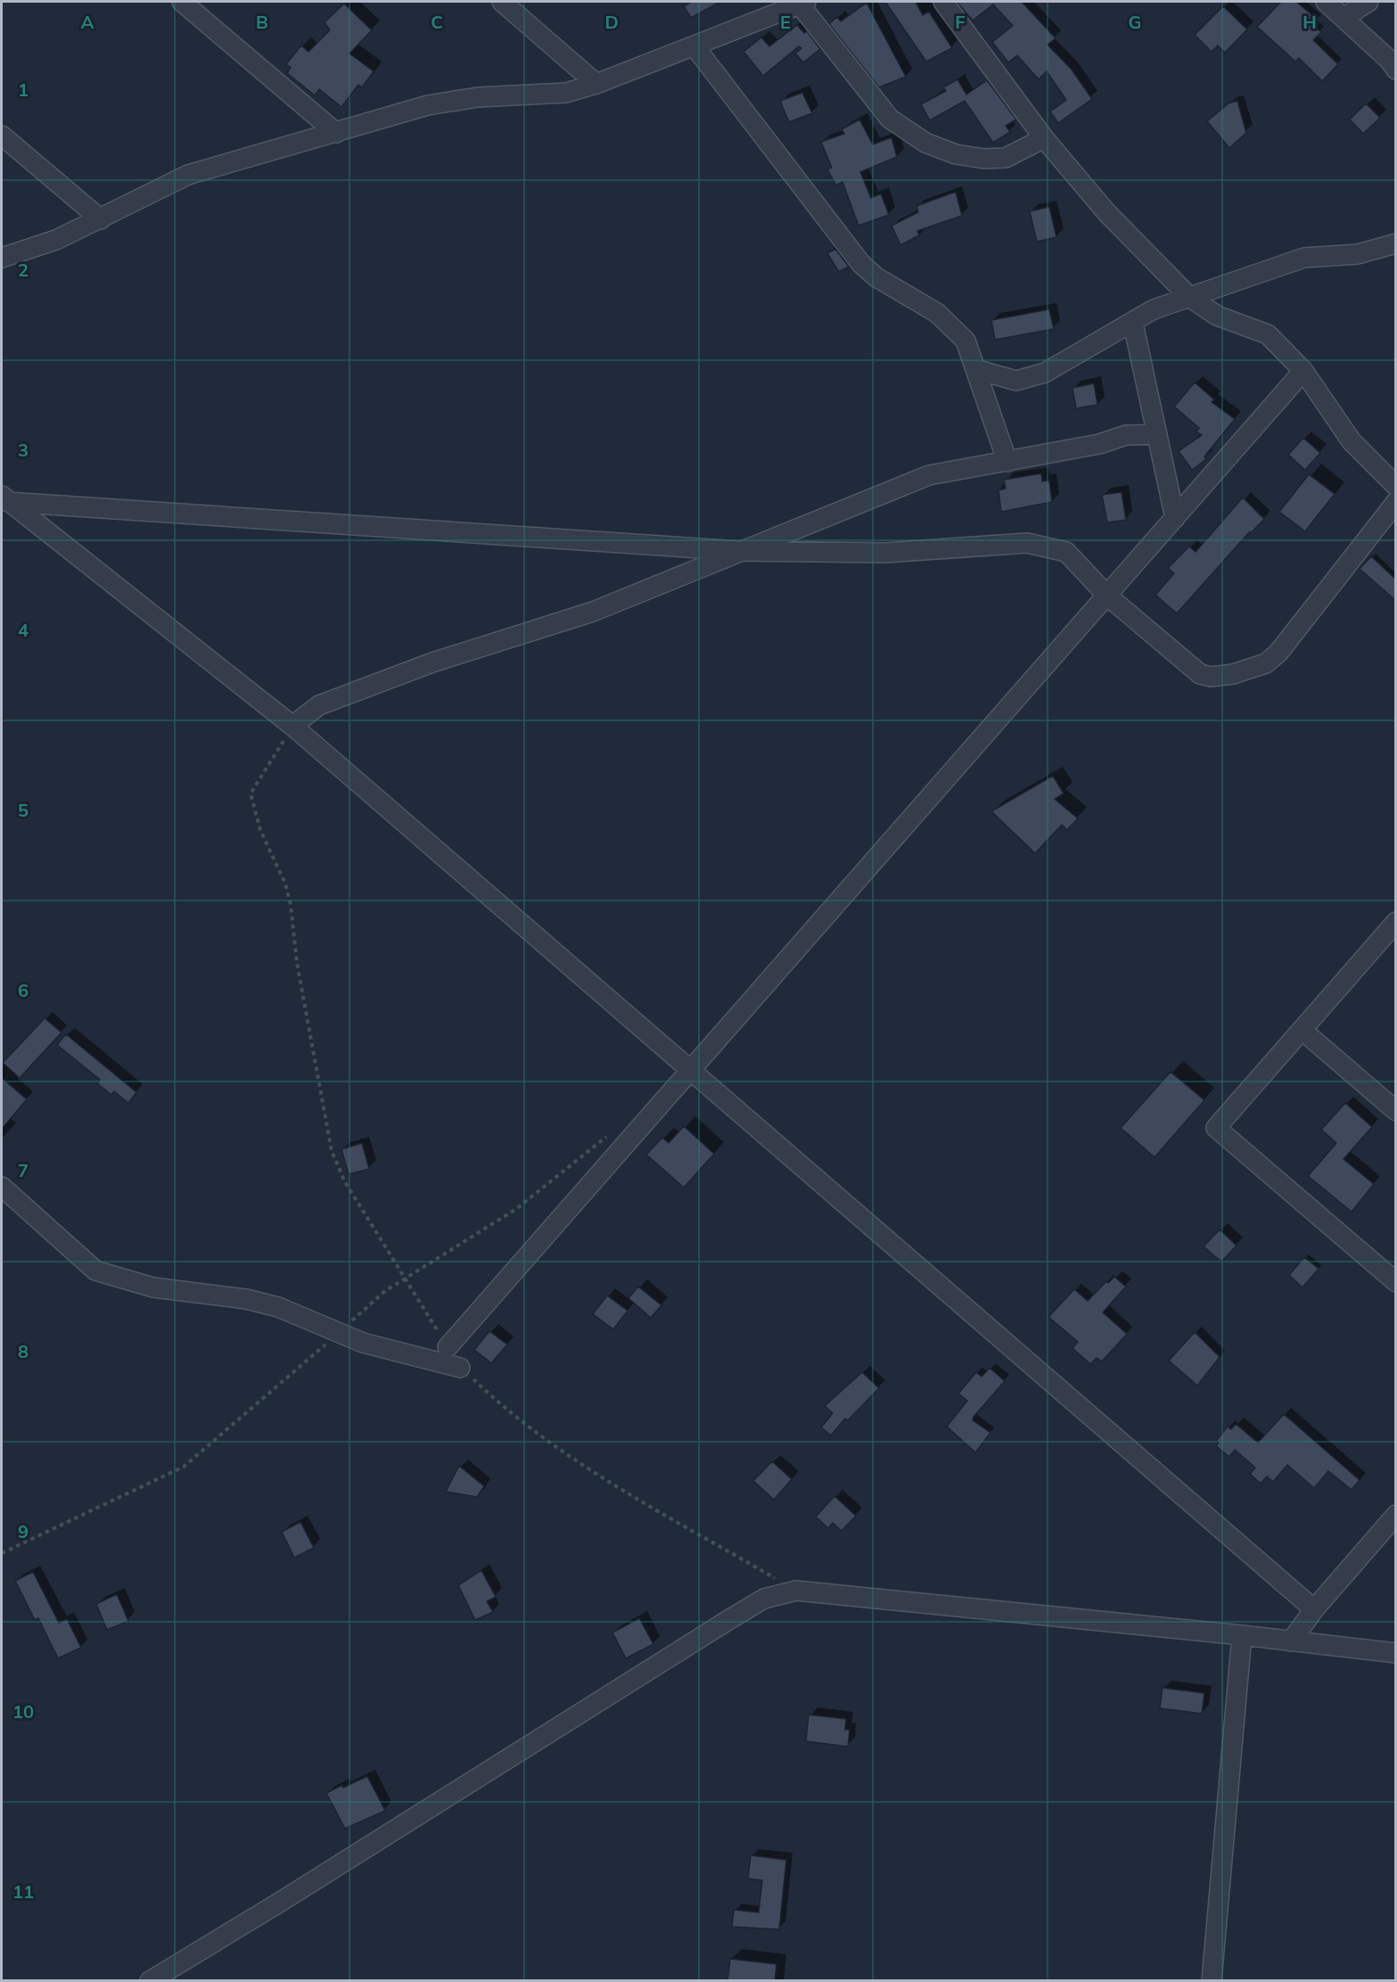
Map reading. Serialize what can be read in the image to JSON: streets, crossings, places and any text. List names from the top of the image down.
{
  "grid": {
    "columns": [
      "A",
      "B",
      "C",
      "D",
      "E",
      "F",
      "G",
      "H"
    ],
    "rows": [
      "1",
      "2",
      "3",
      "4",
      "5",
      "6",
      "7",
      "8",
      "9",
      "10",
      "11"
    ]
  }
}
